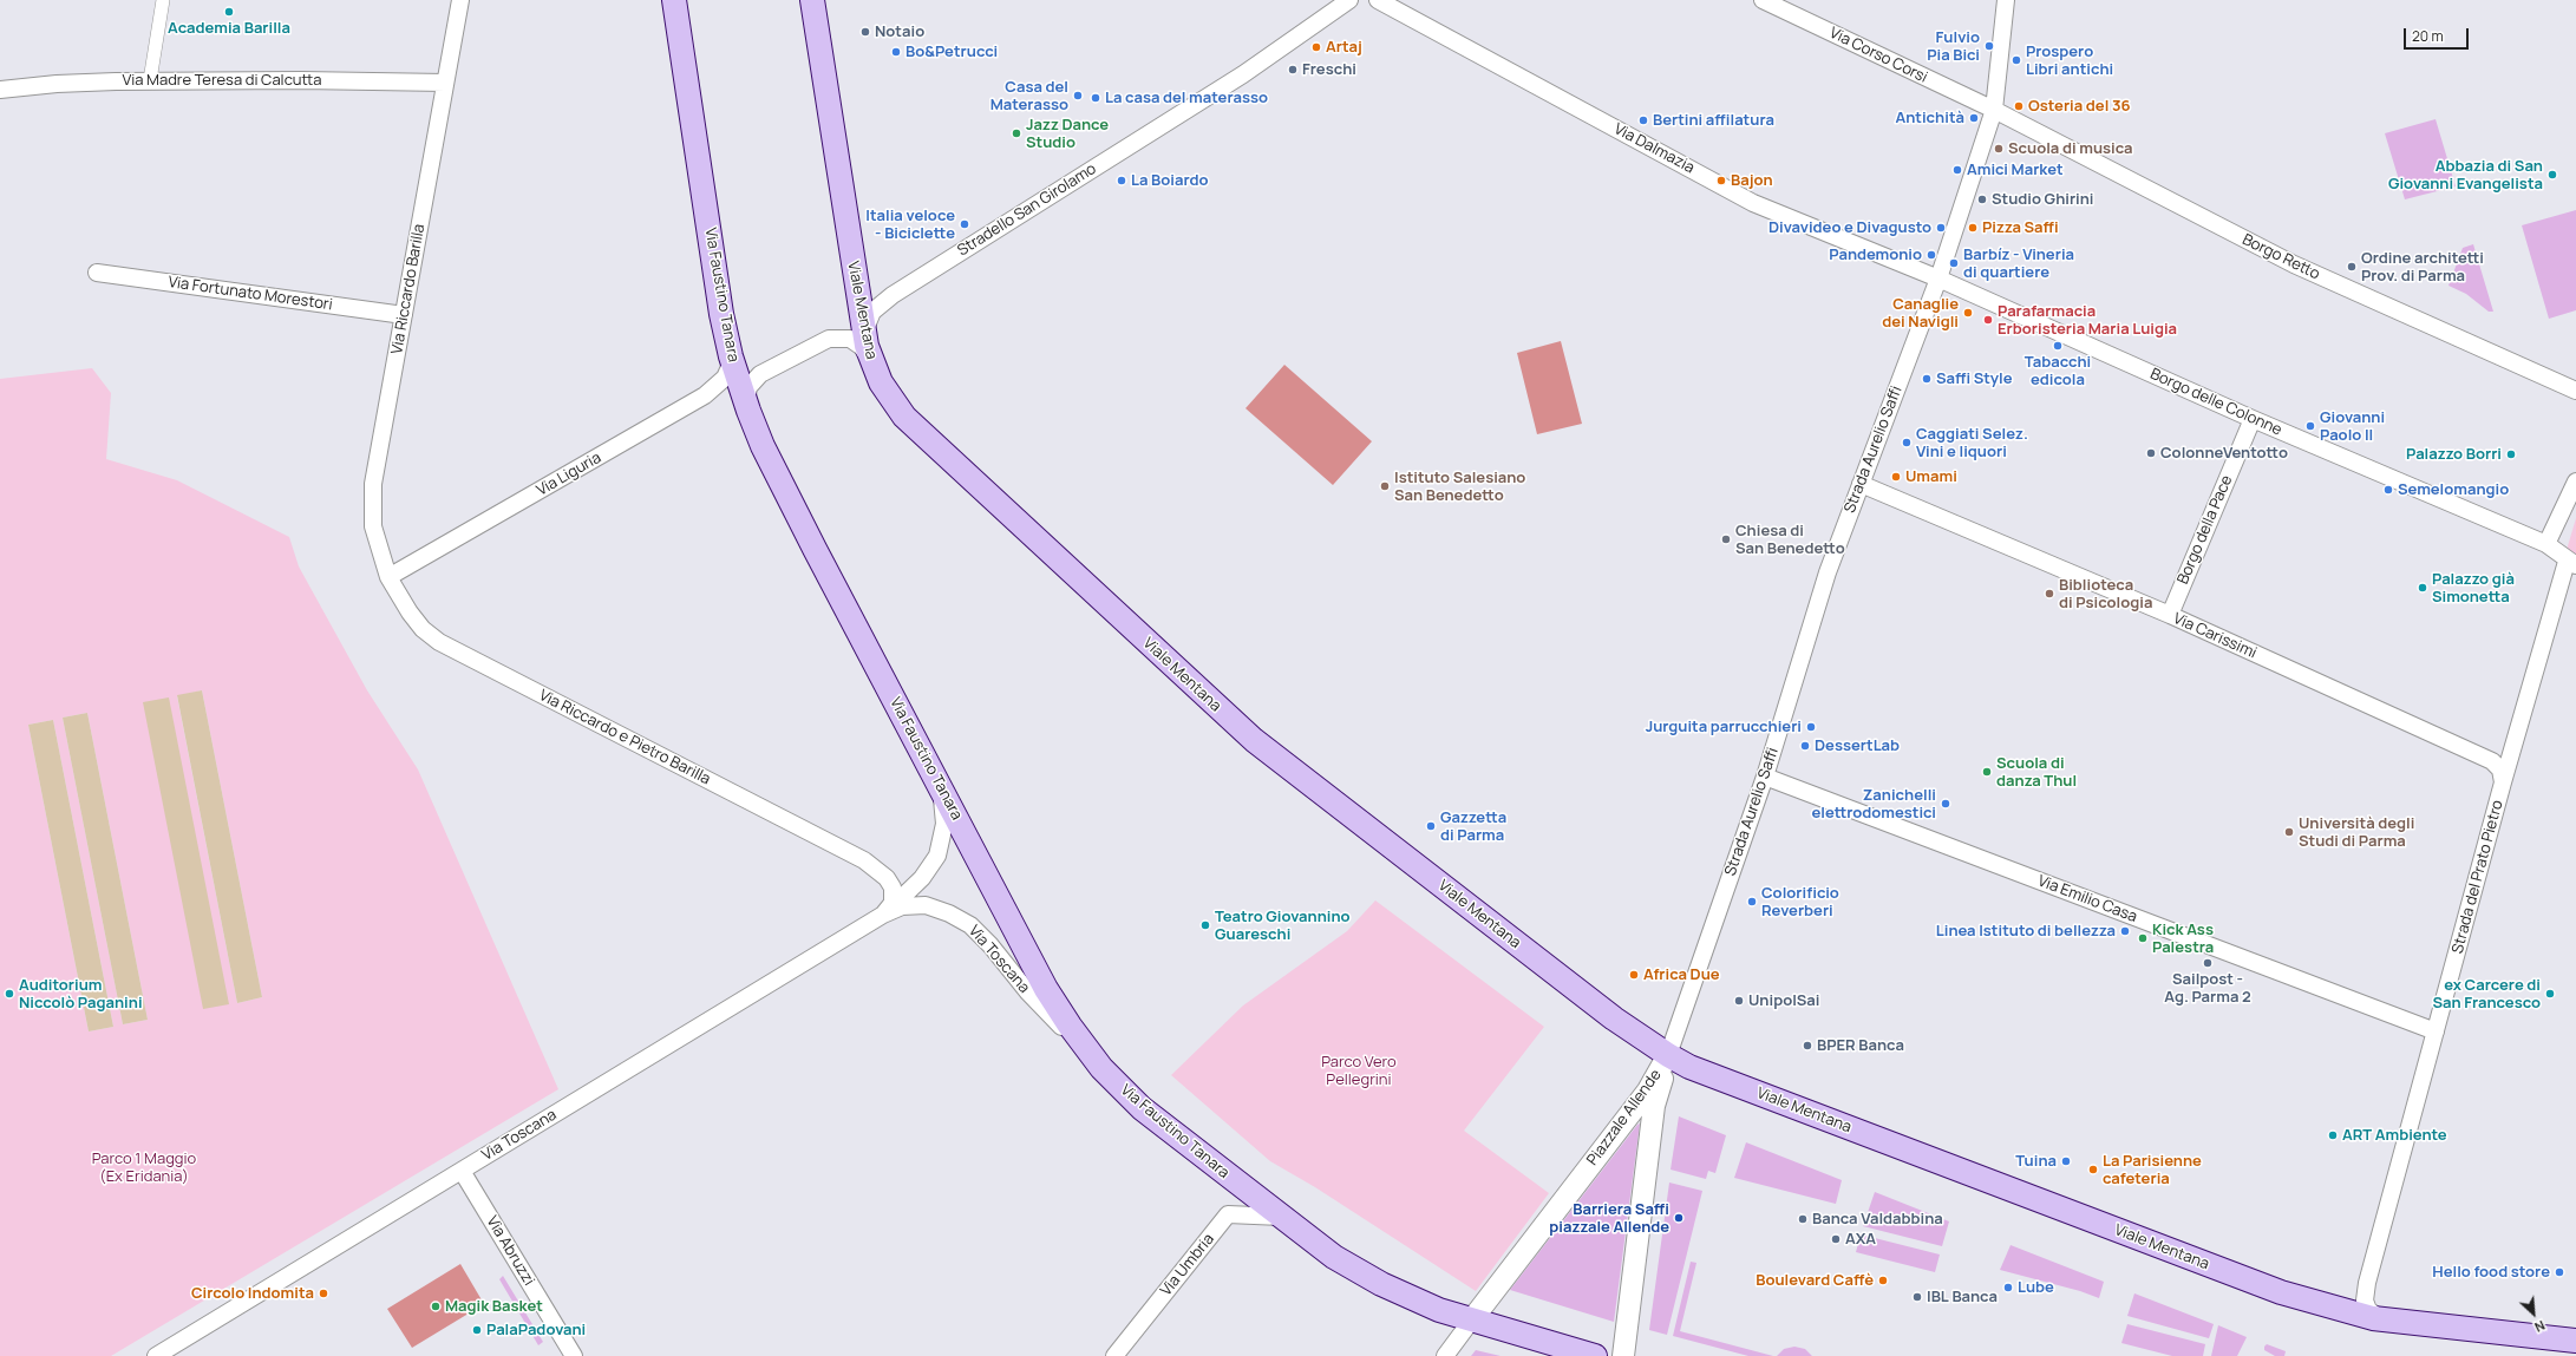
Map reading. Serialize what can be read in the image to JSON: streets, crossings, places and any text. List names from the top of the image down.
{
  "streets": {
    "main road": ["Via Faustino Tanara", "Viale Mentana"],
    "street": [
      "Via Corso Corsi",
      "Via Madre Teresa di Calcutta",
      "Via Dalmazia",
      "Stradello San Girolamo",
      "Borgo Retto",
      "Via Riccardo Barilla",
      "Via Fortunato Morestori",
      "Borgo delle Colonne",
      "Strada Aurelio Saffi",
      "Via Liguria",
      "Borgo della Pace",
      "Via Carissimi",
      "Via Riccardo e Pietro Barilla",
      "Strada del Prato Pietro",
      "Via Emilio Casa",
      "Via Toscana",
      "Piazzale Allende",
      "Via Abruzzi",
      "Via Umbria"
    ]
  },
  "crossings": [
    ["Via Corso Corsi", "Borgo Retto"],
    ["Via Corso Corsi", "Strada Aurelio Saffi"],
    ["Via Madre Teresa di Calcutta", "Via Riccardo Barilla"],
    ["Via Dalmazia", "Borgo delle Colonne"],
    ["Via Dalmazia", "Strada Aurelio Saffi"],
    ["Stradello San Girolamo", "Viale Mentana"],
    ["Borgo Retto", "Strada Aurelio Saffi"],
    ["Via Riccardo Barilla", "Via Fortunato Morestori"],
    ["Via Riccardo Barilla", "Via Liguria"],
    ["Via Riccardo Barilla", "Via Riccardo e Pietro Barilla"],
    ["Via Faustino Tanara", "Via Liguria"],
    ["Via Faustino Tanara", "Via Toscana"],
    ["Via Faustino Tanara", "Piazzale Allende"],
    ["Via Faustino Tanara", "Via Umbria"],
    ["Viale Mentana", "Strada Aurelio Saffi"],
    ["Viale Mentana", "Strada del Prato Pietro"],
    ["Viale Mentana", "Piazzale Allende"],
    ["Borgo delle Colonne", "Strada Aurelio Saffi"],
    ["Borgo delle Colonne", "Borgo della Pace"],
    ["Borgo delle Colonne", "Strada del Prato Pietro"],
    ["Strada Aurelio Saffi", "Via Carissimi"],
    ["Strada Aurelio Saffi", "Via Emilio Casa"],
    ["Strada Aurelio Saffi", "Piazzale Allende"],
    ["Via Liguria", "Via Riccardo e Pietro Barilla"],
    ["Borgo della Pace", "Via Carissimi"],
    ["Via Carissimi", "Strada del Prato Pietro"],
    ["Via Riccardo e Pietro Barilla", "Via Toscana"],
    ["Strada del Prato Pietro", "Via Emilio Casa"],
    ["Via Toscana", "Via Abruzzi"]
  ],
  "parks": ["Parco Vero Pellegrini", "Parco 1 Maggio (Ex Eridania)"],
  "places": [
    "Academia Barilla",
    "Notaio",
    "Fulvio Pia Bici",
    "Artaj",
    "Bo&Petrucci",
    "Prospero Libri antichi",
    "Freschi",
    "Casa del Materasso",
    "La casa del materasso",
    "Osteria del 36",
    "Antichità",
    "Bertini affilatura",
    "Jazz Dance Studio",
    "Scuola di musica",
    "Amici Market",
    "Abbazia di San Giovanni Evangelista",
    "La Boiardo",
    "Bajon",
    "Studio Ghirini",
    "Italia veloce - Biciclette",
    "Divavideo e Divagusto",
    "Pizza Saffi",
    "Pandemonio",
    "Barbíz - Vineria di quartiere",
    "Ordine architetti Prov. di Parma",
    "Canaglie dei Navigli",
    "Parafarmacia Erboristeria Maria Luigia",
    "Tabacchi edicola",
    "Saffi Style",
    "Giovanni Paolo II",
    "Caggiati Selez. Vini e liquori",
    "ColonneVentotto",
    "Palazzo Borri",
    "Umami",
    "Istituto Salesiano San Benedetto",
    "Semelomangio",
    "Chiesa di San Benedetto",
    "Palazzo già Simonetta",
    "Biblioteca di Psicologia",
    "Jurguita parrucchieri",
    "DessertLab",
    "Scuola di danza Thul",
    "Zanichelli elettrodomestici",
    "Gazzetta di Parma",
    "Università degli Studi di Parma",
    "Colorificio Reverberi",
    "Teatro Giovannino Guareschi",
    "Linea Istituto di bellezza",
    "Kick Ass Palestra",
    "Sailpost - Ag. Parma 2",
    "Africa Due",
    "Auditorium Niccolò Paganini",
    "ex Carcere di San Francesco",
    "UnipolSai",
    "BPER Banca",
    "ART Ambiente",
    "Tuina",
    "La Parisienne cafeteria",
    "Barriera Saffi piazzale Allende",
    "Banca Valdabbina",
    "AXA",
    "Hello food store",
    "Boulevard Caffè",
    "Lube",
    "Circolo Indomita",
    "IBL Banca",
    "Magik Basket",
    "PalaPadovani"
  ],
  "scale_bar": "20 m",
  "north": "bottom right"
}
